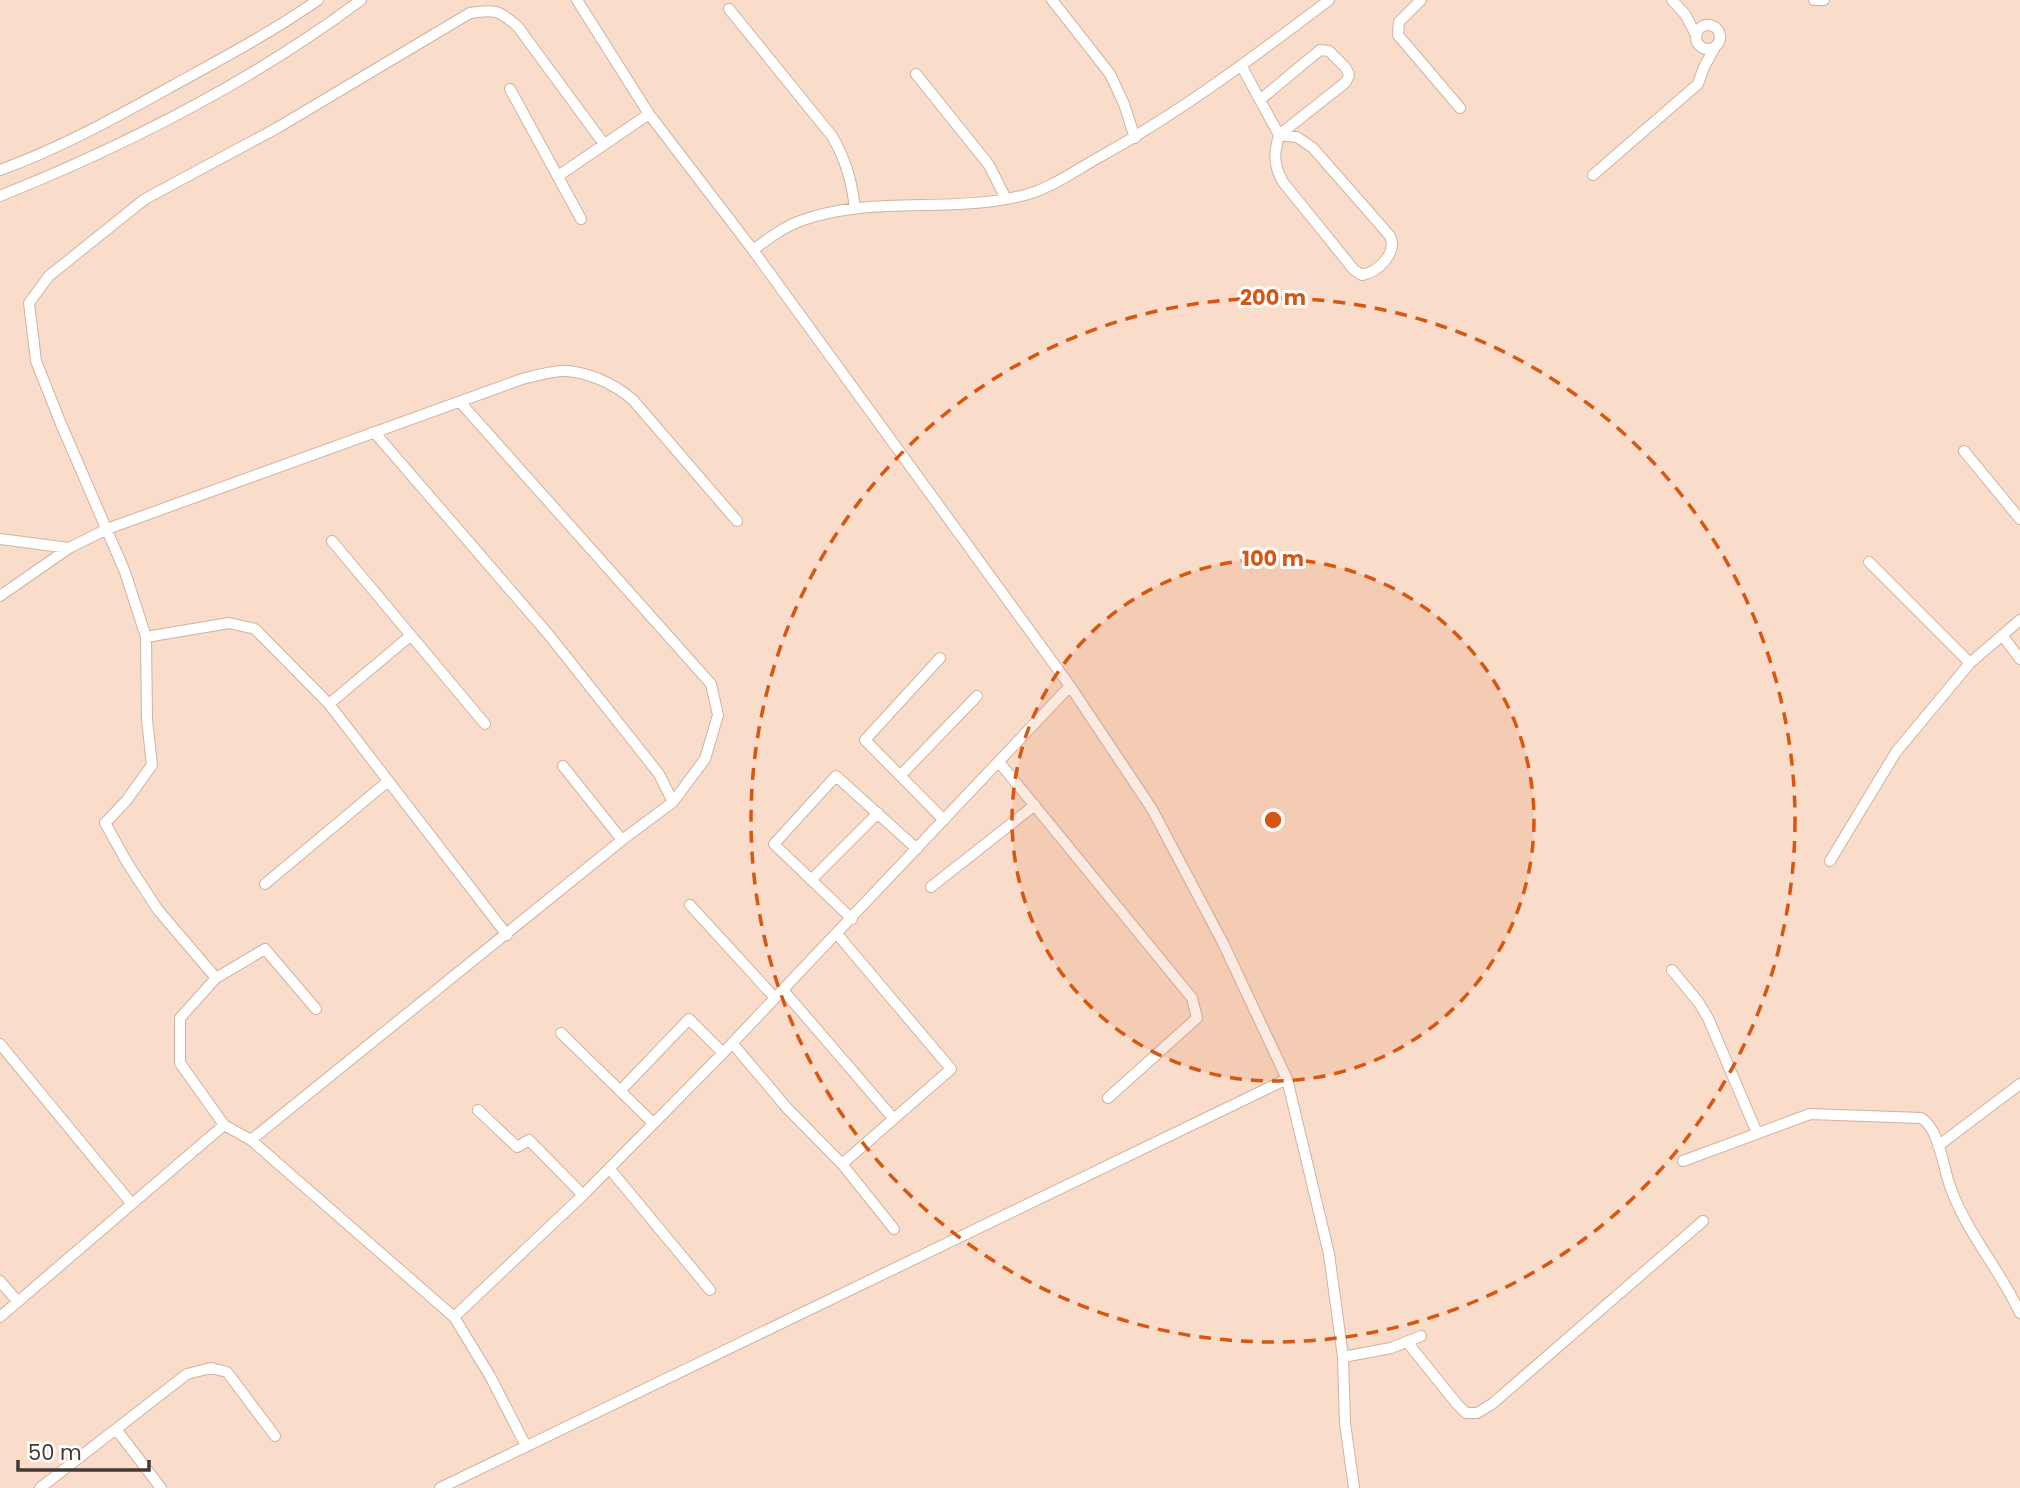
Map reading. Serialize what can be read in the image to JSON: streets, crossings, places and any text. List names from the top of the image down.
{
  "scale_bar": "50 m",
  "rings": ["200 m", "100 m"]
}
